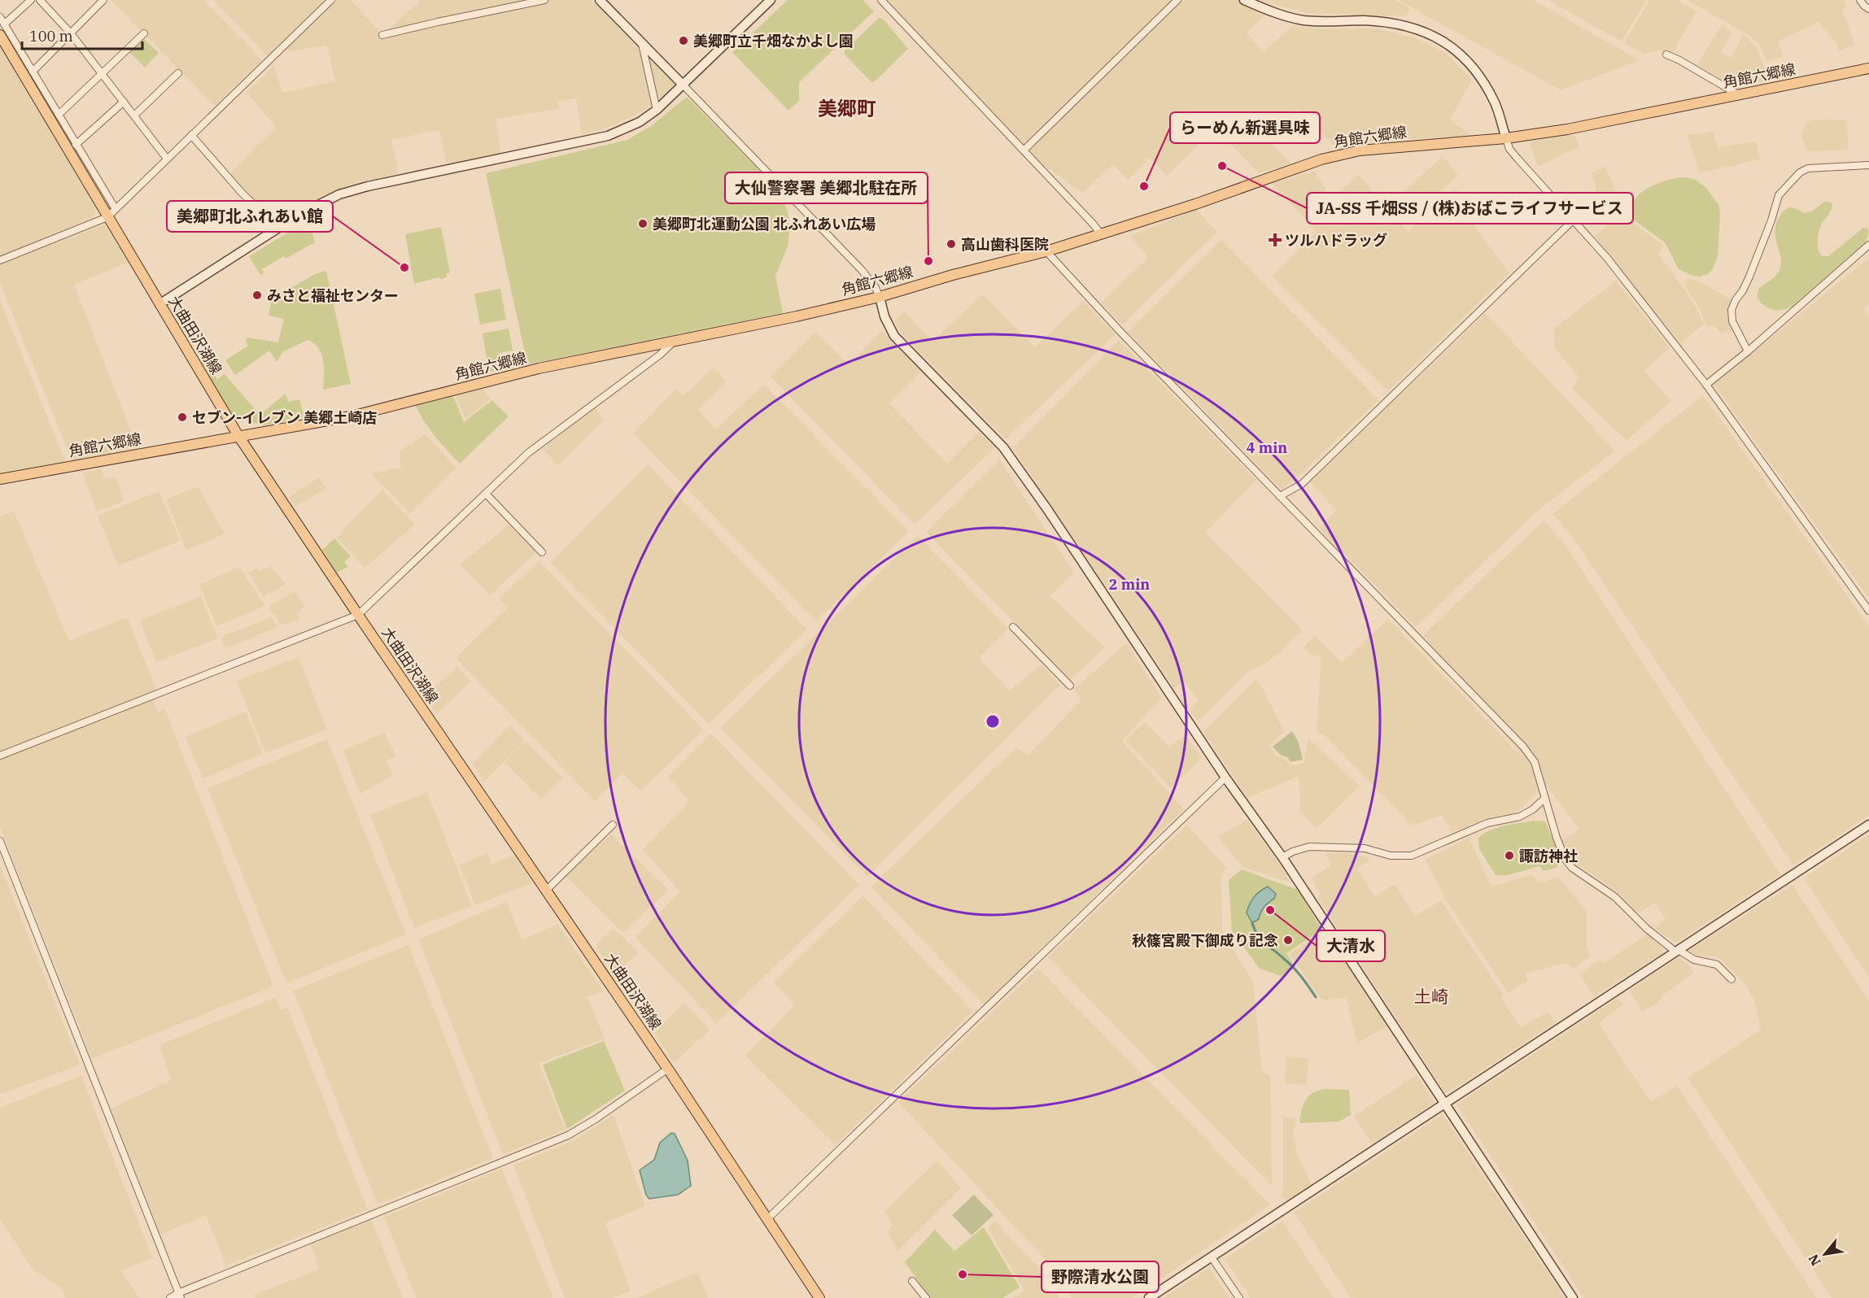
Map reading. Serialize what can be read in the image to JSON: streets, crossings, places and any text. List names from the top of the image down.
{
  "streets": {
    "main road": ["角館六郷線", "大曲田沢湖線"]
  },
  "crossings": [
    ["角館六郷線", "大曲田沢湖線"]
  ],
  "districts": ["美郷町", "土崎"],
  "places": {
    "other": [
      "美郷町立千畑なかよし園",
      "JA-SS 千畑SS / (株)おばこライフサービス",
      "らーめん新選具味",
      "美郷町北運動公園 北ふれあい広場",
      "高山歯科医院",
      "大仙警察署 美郷北駐在所",
      "美郷町北ふれあい館",
      "みさと福祉センター",
      "セブン-イレブン 美郷土崎店",
      "諏訪神社",
      "大清水",
      "秋篠宮殿下御成り記念",
      "野際清水公園"
    ],
    "health": ["ツルハドラッグ"]
  },
  "scale_bar": "100 m",
  "north": "bottom left",
  "rings": ["4 min", "2 min"]
}
